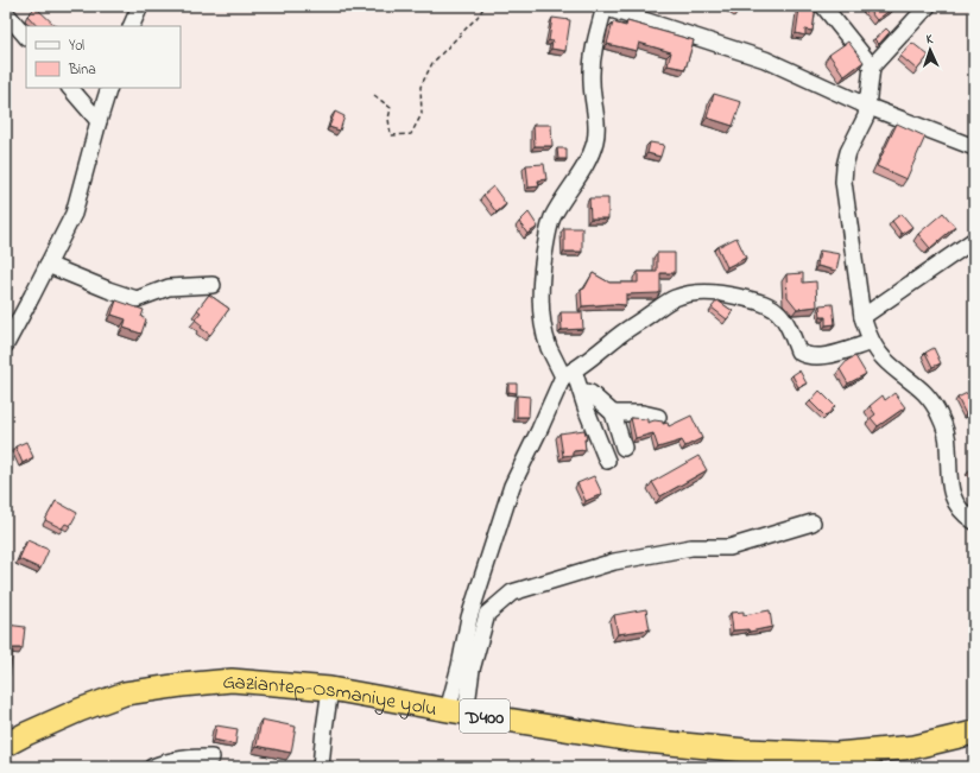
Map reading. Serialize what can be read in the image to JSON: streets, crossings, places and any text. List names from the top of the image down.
{
  "streets": {
    "highway": ["Gaziantep-Osmaniye yolu", "D400"]
  },
  "legend": ["Yol", "Bina"],
  "north": "top"
}
